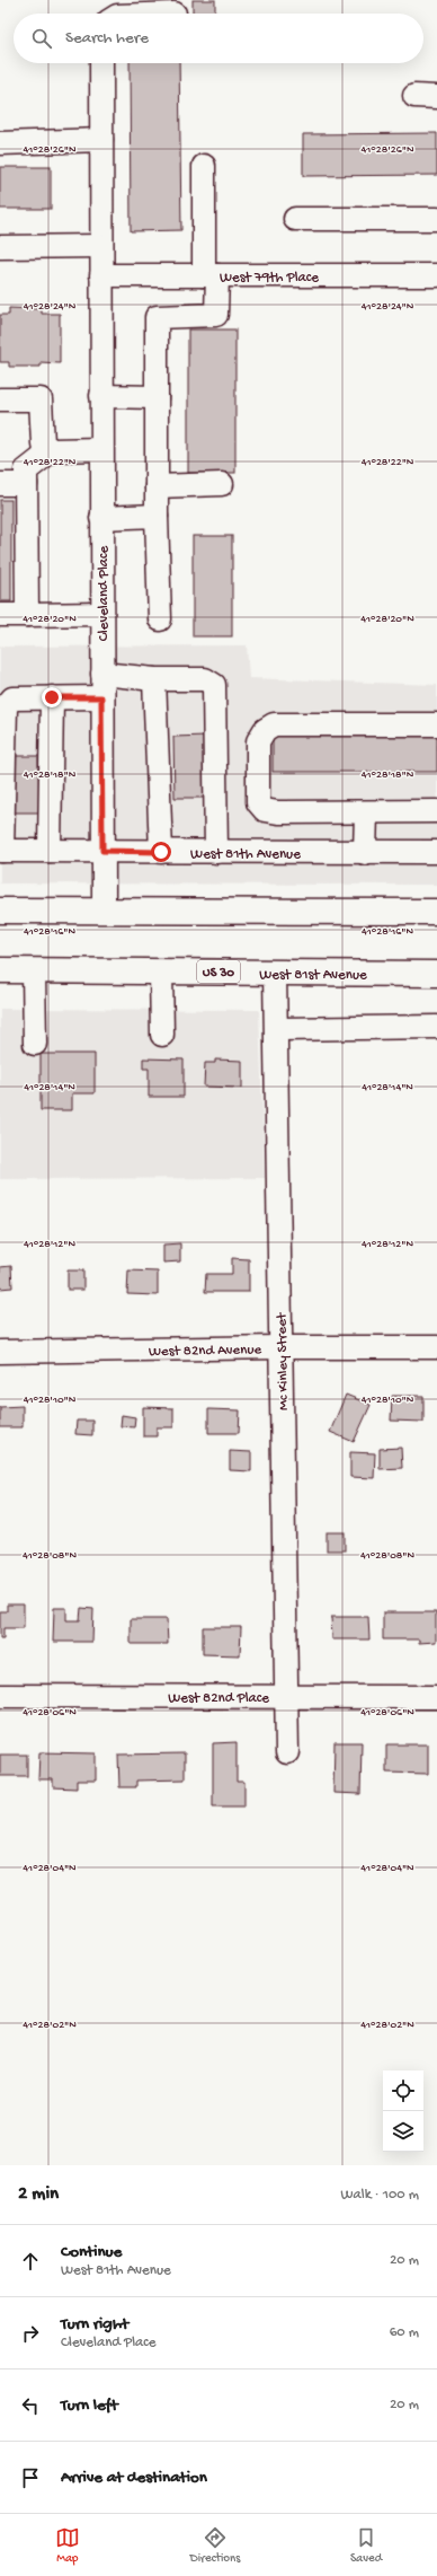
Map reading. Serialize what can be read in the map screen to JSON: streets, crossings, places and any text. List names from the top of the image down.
{
  "streets": {
    "main road": ["US 30", "West 81st Avenue"],
    "street": [
      "West 79th Place",
      "Cleveland Place",
      "West 81th Avenue",
      "West 82nd Avenue",
      "Mc Kinley Street",
      "West 82nd Place"
    ]
  },
  "crossings": [
    ["West 79th Place", "Cleveland Place"],
    ["Cleveland Place", "West 81th Avenue"],
    ["West 81st Avenue", "Mc Kinley Street"],
    ["West 82nd Avenue", "Mc Kinley Street"],
    ["Mc Kinley Street", "West 82nd Place"]
  ],
  "page": {
    "search": "Search here",
    "heading": ["2 min", "Walk · 100 m"],
    "list": [
      ["Continue", "West 81th Avenue", "20 m"],
      ["Turn right", "Cleveland Place", "60 m"],
      ["Turn left", "20 m"],
      "Arrive at destination"
    ],
    "nav": ["Map", "Directions", "Saved"]
  },
  "coordinates": [
    "41°28'26\"N",
    "41°28'24\"N",
    "41°28'22\"N",
    "41°28'20\"N",
    "41°28'18\"N",
    "41°28'16\"N",
    "41°28'14\"N",
    "41°28'12\"N",
    "41°28'10\"N",
    "41°28'08\"N",
    "41°28'06\"N",
    "41°28'04\"N",
    "41°28'02\"N"
  ]
}
